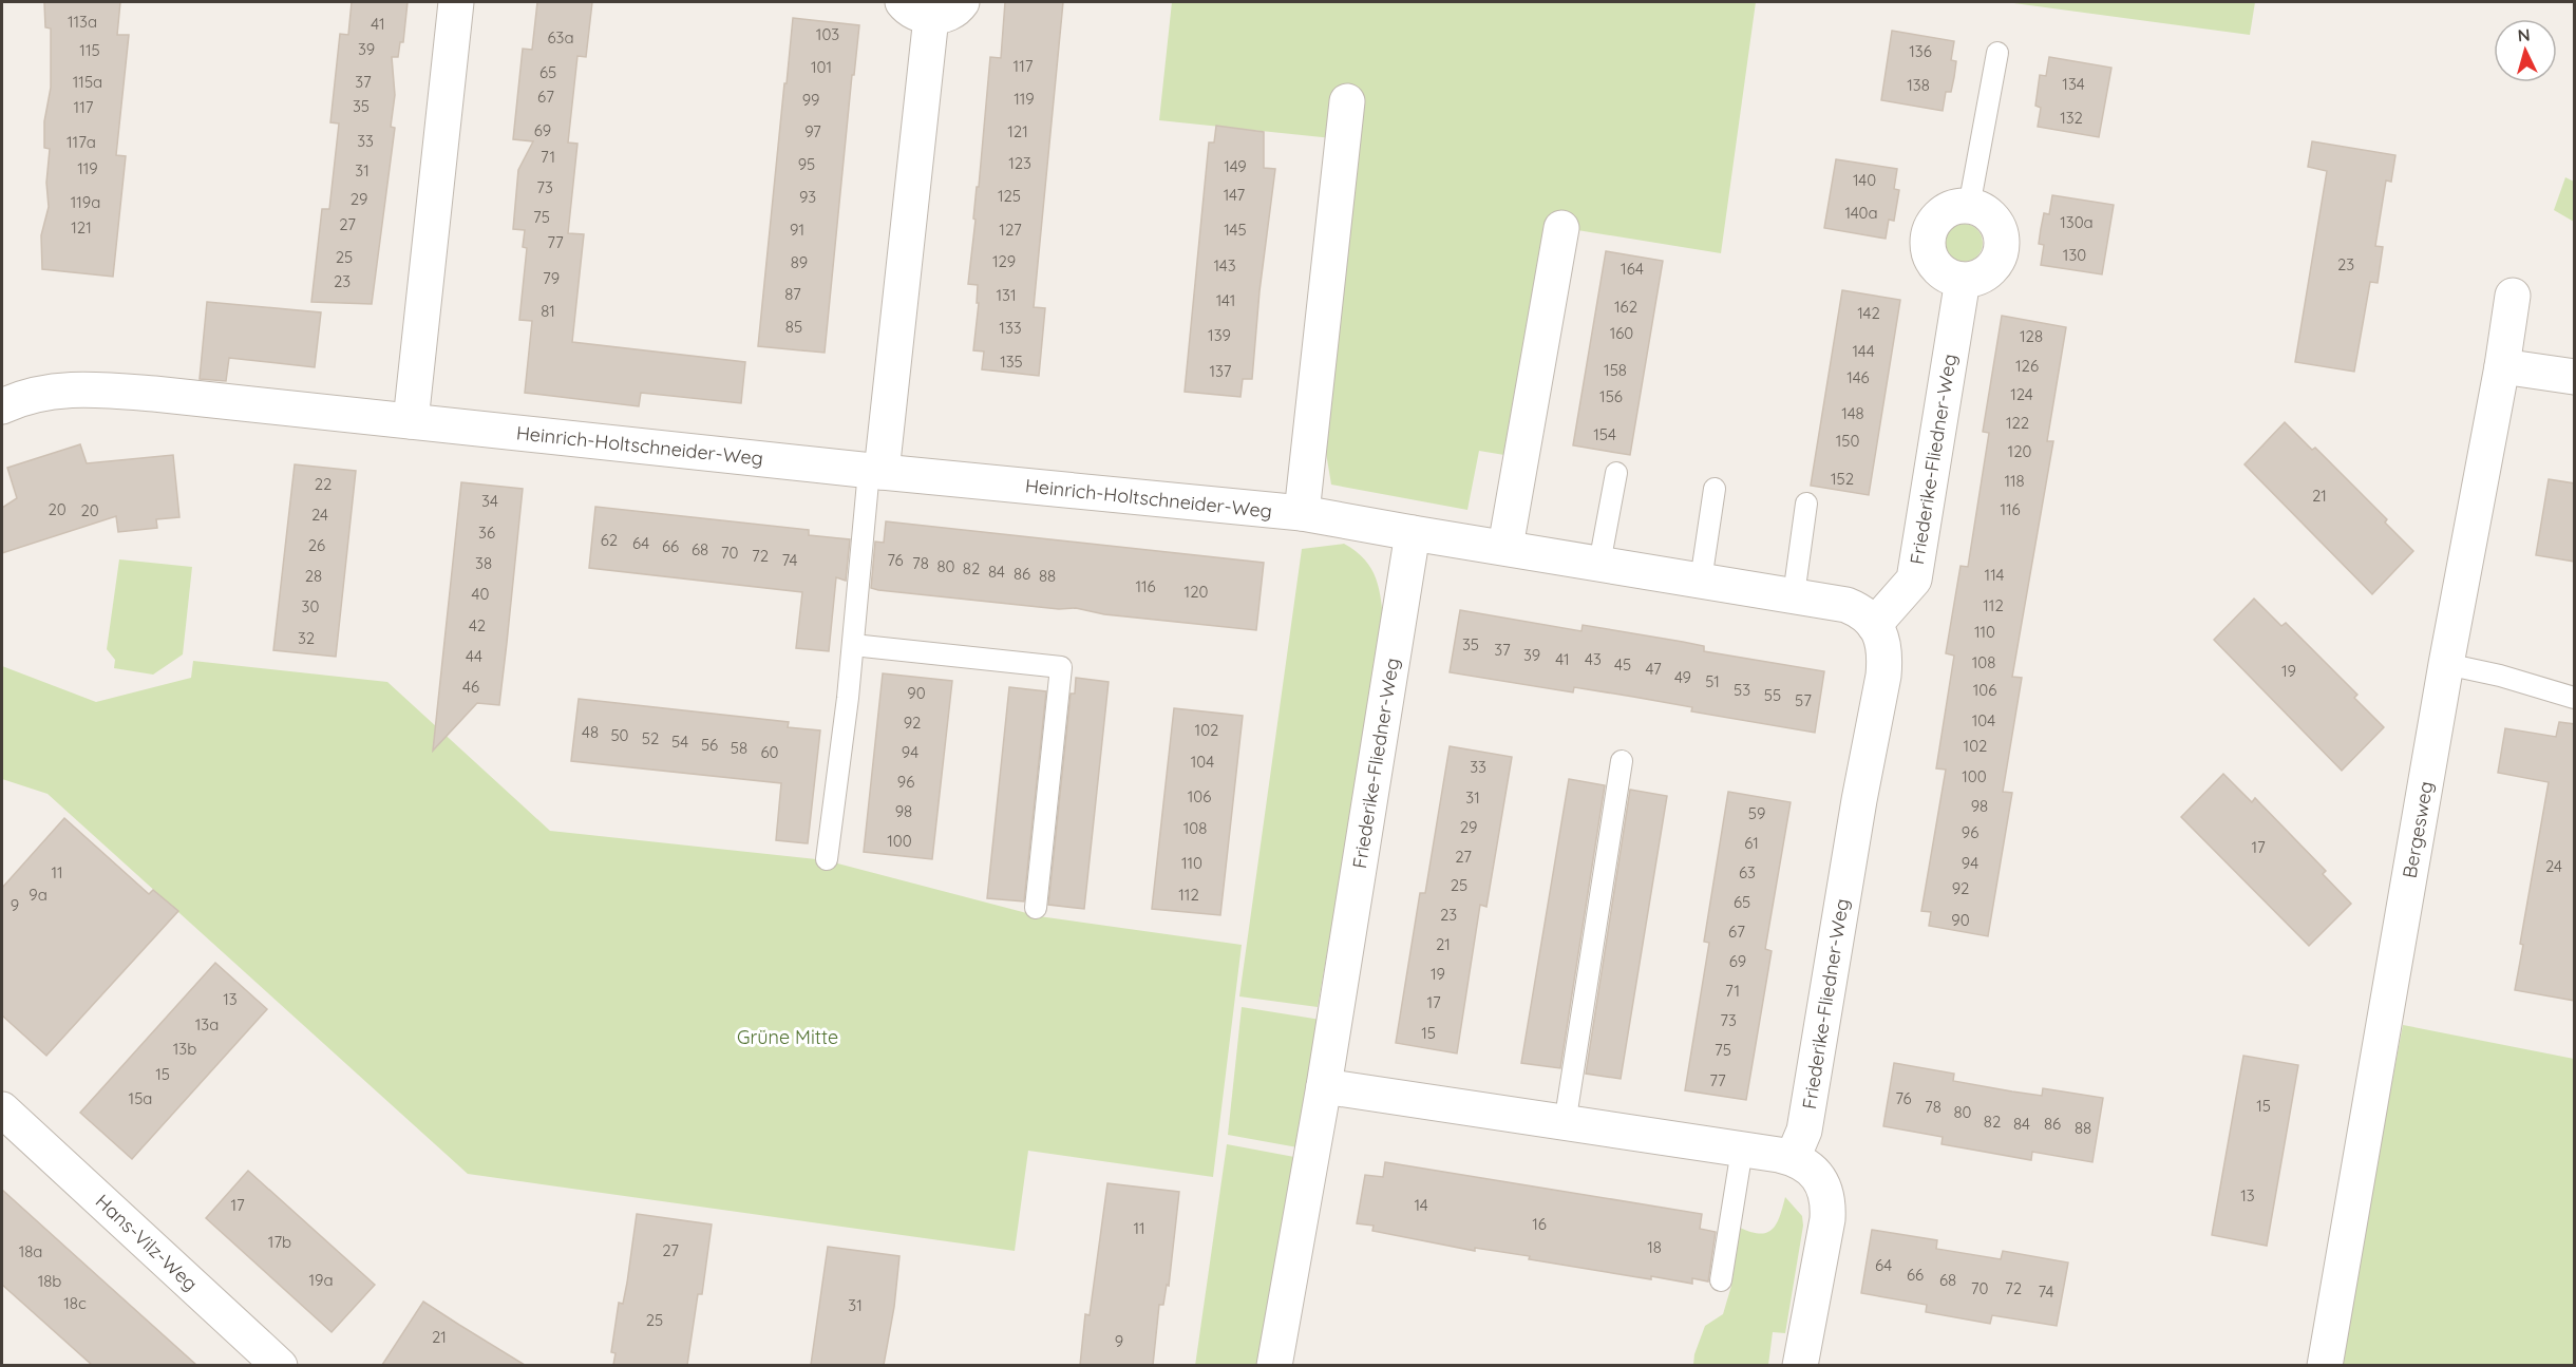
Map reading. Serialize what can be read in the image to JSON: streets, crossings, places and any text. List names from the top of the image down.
{
  "streets": {
    "street": [
      "Heinrich-Holtschneider-Weg",
      "Friederike-Fliedner-Weg",
      "Bergesweg",
      "Hans-Vilz-Weg"
    ]
  },
  "crossings": [
    ["Heinrich-Holtschneider-Weg", "Friederike-Fliedner-Weg"]
  ],
  "parks": ["Grüne Mitte"],
  "house_numbers": [
    "113a",
    "41",
    "103",
    "63a",
    "39",
    "115",
    "136",
    "117",
    "101",
    "65",
    "115a",
    "37",
    "134",
    "138",
    "67",
    "119",
    "99",
    "35",
    "117",
    "132",
    "69",
    "97",
    "121",
    "33",
    "117a",
    "71",
    "123",
    "95",
    "149",
    "119",
    "31",
    "140",
    "73",
    "147",
    "125",
    "93",
    "29",
    "119a",
    "140a",
    "75",
    "130a",
    "27",
    "121",
    "91",
    "127",
    "145",
    "77",
    "130",
    "25",
    "129",
    "89",
    "23",
    "143",
    "164",
    "79",
    "23",
    "87",
    "131",
    "141",
    "162",
    "81",
    "142",
    "85",
    "133",
    "160",
    "139",
    "128",
    "144",
    "135",
    "126",
    "158",
    "137",
    "146",
    "124",
    "156",
    "148",
    "122",
    "154",
    "150",
    "120",
    "152",
    "118",
    "22",
    "21",
    "34",
    "20",
    "116",
    "20",
    "24",
    "36",
    "62",
    "64",
    "26",
    "66",
    "68",
    "70",
    "72",
    "74",
    "76",
    "38",
    "78",
    "80",
    "82",
    "84",
    "86",
    "114",
    "28",
    "88",
    "116",
    "120",
    "40",
    "112",
    "30",
    "42",
    "110",
    "32",
    "35",
    "37",
    "39",
    "44",
    "41",
    "43",
    "108",
    "45",
    "47",
    "19",
    "49",
    "51",
    "46",
    "53",
    "106",
    "90",
    "55",
    "57",
    "104",
    "92",
    "102",
    "48",
    "50",
    "52",
    "54",
    "56",
    "102",
    "58",
    "60",
    "94",
    "104",
    "33",
    "100",
    "96",
    "106",
    "31",
    "98",
    "98",
    "59",
    "29",
    "108",
    "96",
    "100",
    "61",
    "17",
    "27",
    "110",
    "94",
    "24",
    "11",
    "63",
    "25",
    "92",
    "9a",
    "112",
    "65",
    "9",
    "23",
    "90",
    "67",
    "21",
    "69",
    "19",
    "71",
    "13",
    "17",
    "73",
    "13a",
    "15",
    "13b",
    "75",
    "15",
    "77",
    "15a",
    "76",
    "15",
    "78",
    "80",
    "82",
    "84",
    "86",
    "88",
    "13",
    "17",
    "14",
    "16",
    "11",
    "17b",
    "18",
    "27",
    "18a",
    "64",
    "66",
    "19a",
    "68",
    "18b",
    "70",
    "72",
    "74",
    "18c",
    "31",
    "25",
    "21",
    "9"
  ],
  "north": "top"
}
